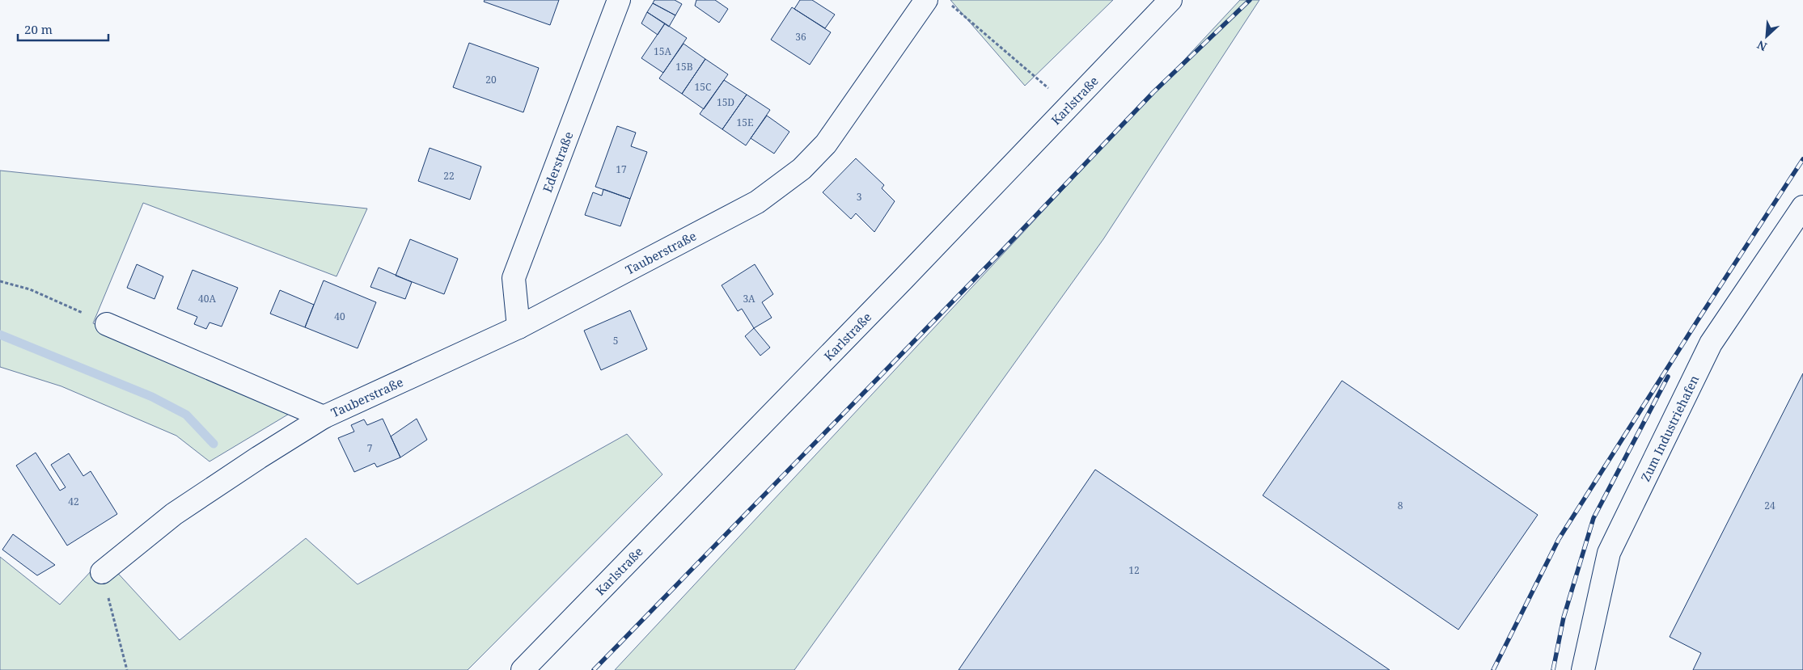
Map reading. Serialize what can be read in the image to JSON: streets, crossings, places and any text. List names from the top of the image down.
{
  "streets": {
    "street": [
      "Karlstraße",
      "Ederstraße",
      "Tauberstraße",
      "Zum Industriehafen"
    ]
  },
  "crossings": [
    ["Ederstraße", "Tauberstraße"]
  ],
  "house_numbers": [
    "36",
    "15A",
    "15B",
    "20",
    "15C",
    "15D",
    "15E",
    "17",
    "22",
    "3",
    "40A",
    "3A",
    "40",
    "5",
    "7",
    "42",
    "8",
    "24",
    "12"
  ],
  "scale_bar": "20 m",
  "north": "bottom left"
}
